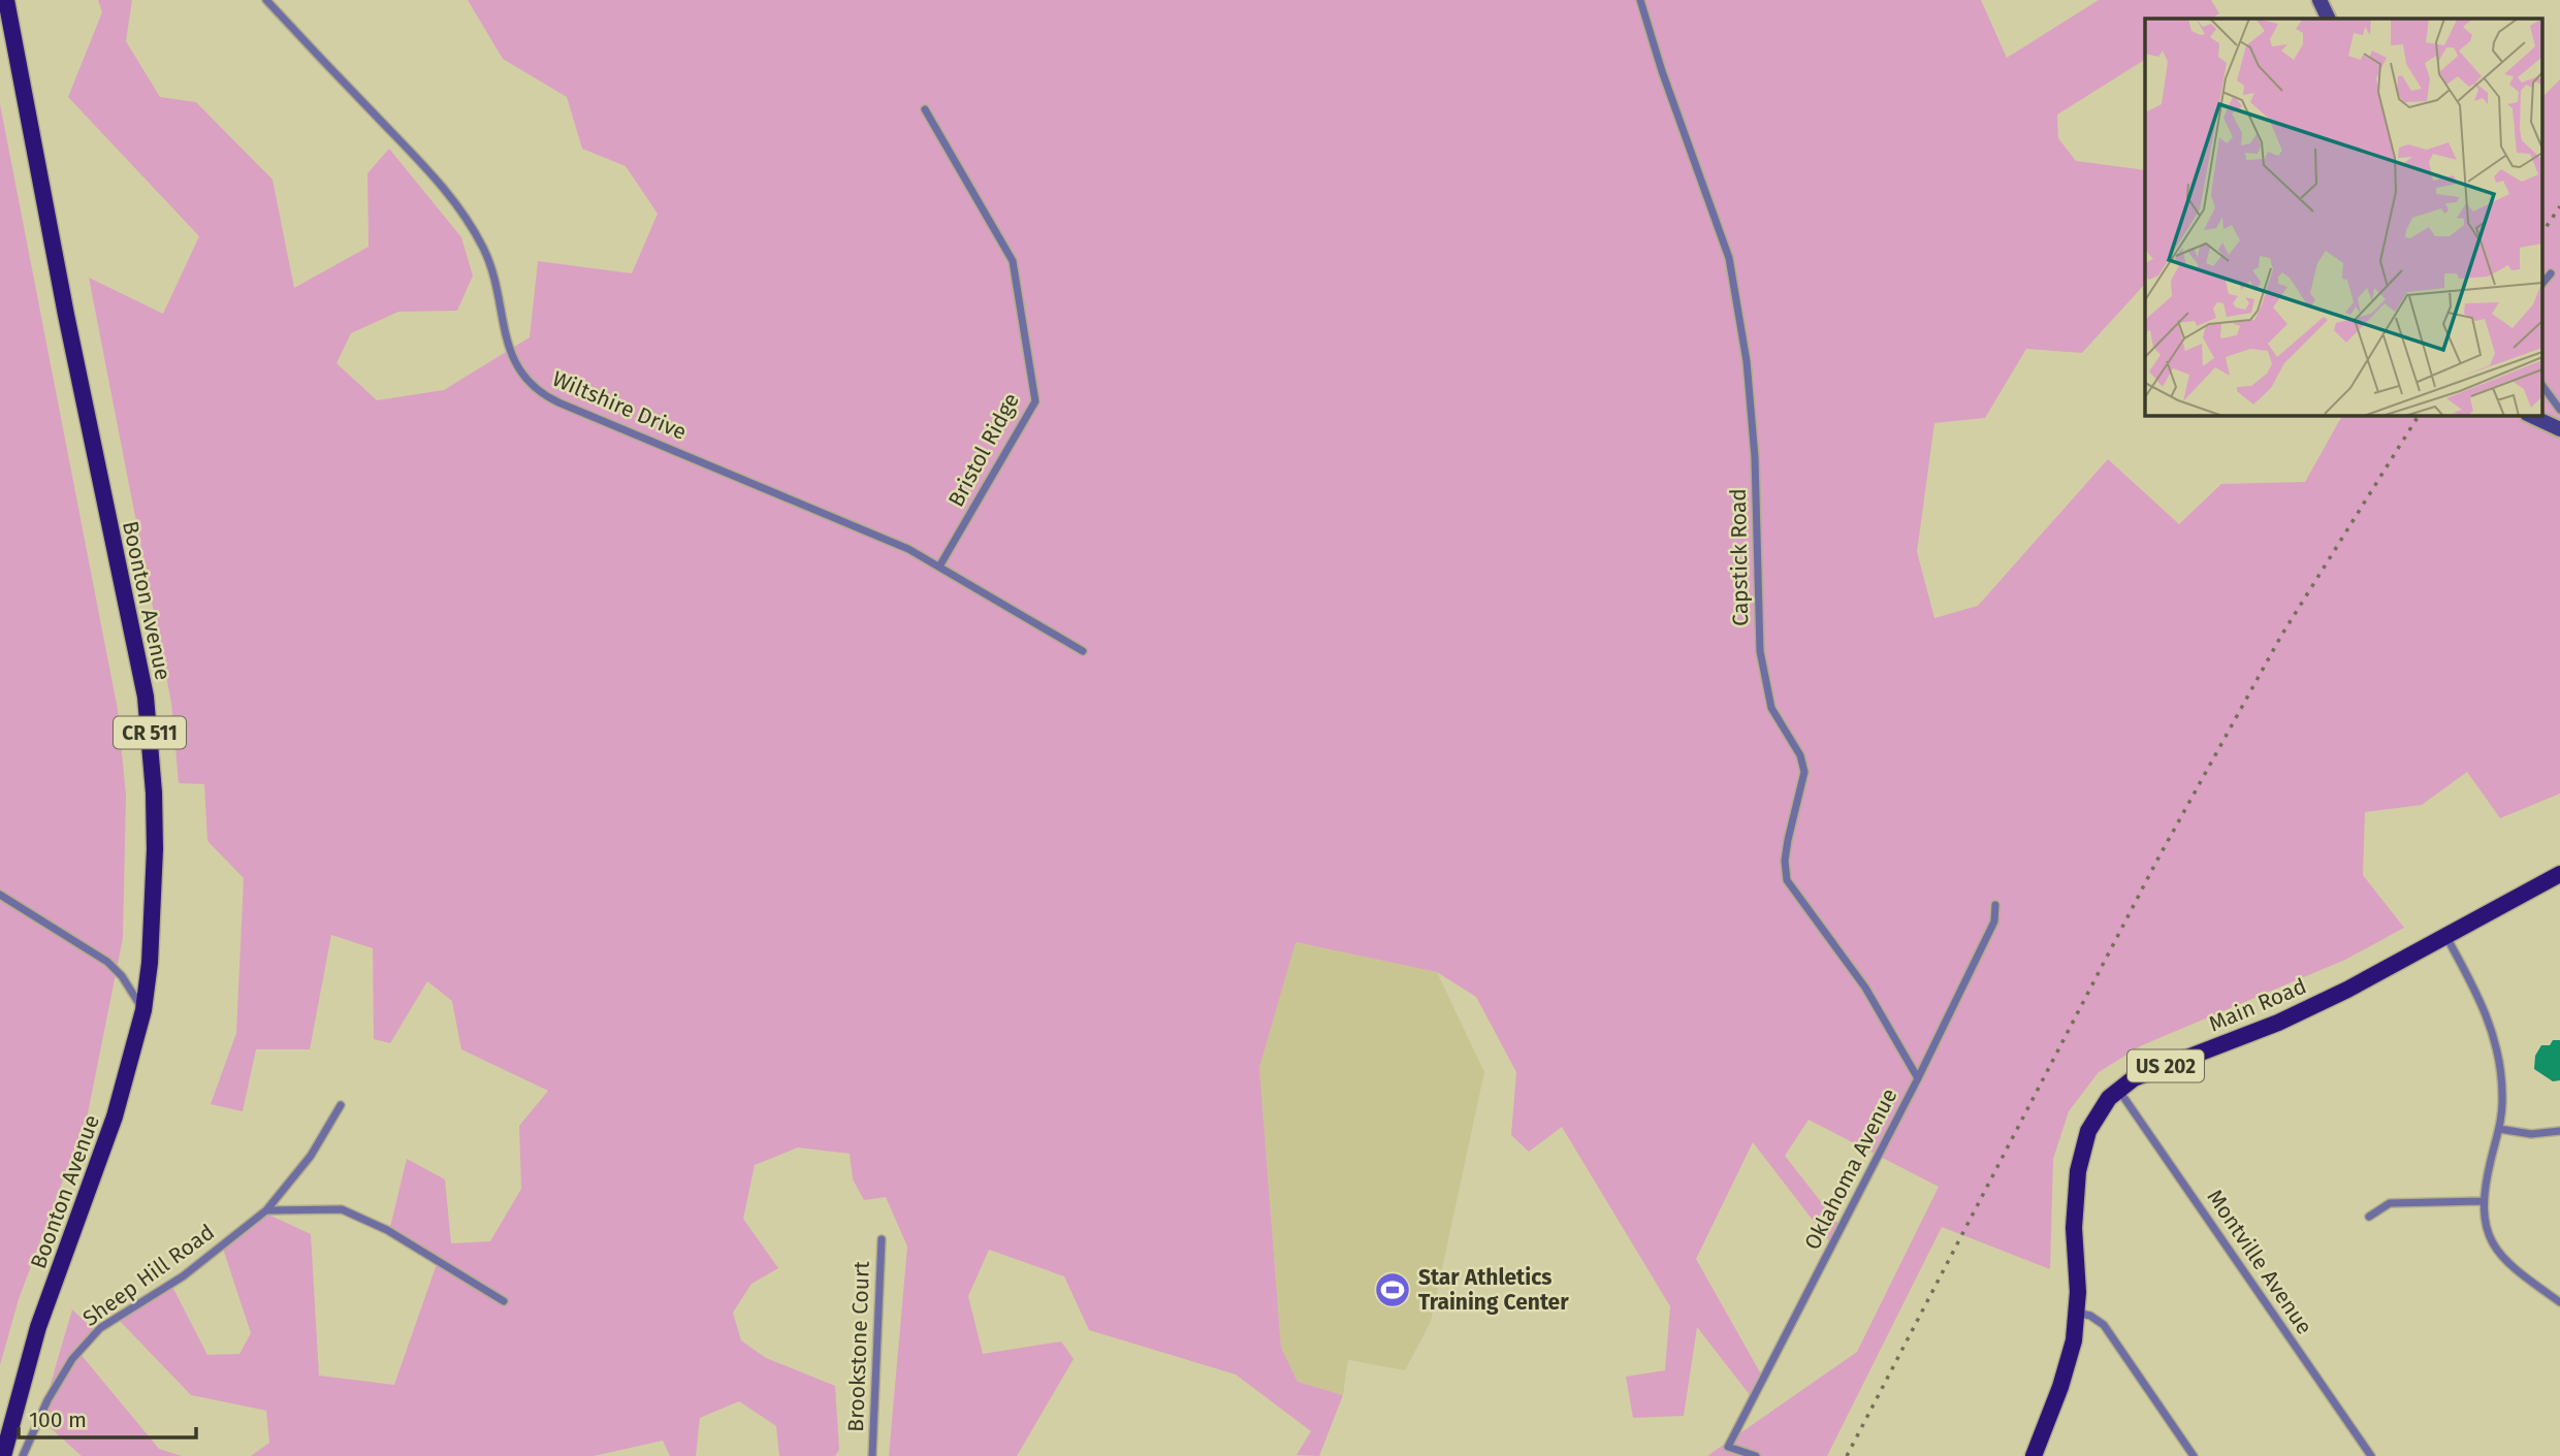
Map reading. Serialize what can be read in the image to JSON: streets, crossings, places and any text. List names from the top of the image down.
{
  "streets": {
    "main road": [
      "Boonton Avenue",
      "CR 511",
      "Main Road",
      "US 202"
    ],
    "street": [
      "Wiltshire Drive",
      "Bristol Ridge",
      "Capstick Road",
      "Oklahoma Avenue",
      "Montville Avenue",
      "Sheep Hill Road",
      "Brookstone Court"
    ]
  },
  "crossings": [
    ["Wiltshire Drive", "Bristol Ridge"],
    ["Capstick Road", "Oklahoma Avenue"],
    ["Main Road", "Montville Avenue"]
  ],
  "places": {
    "sports": ["Star Athletics Training Center"]
  },
  "scale_bar": "100 m"
}
